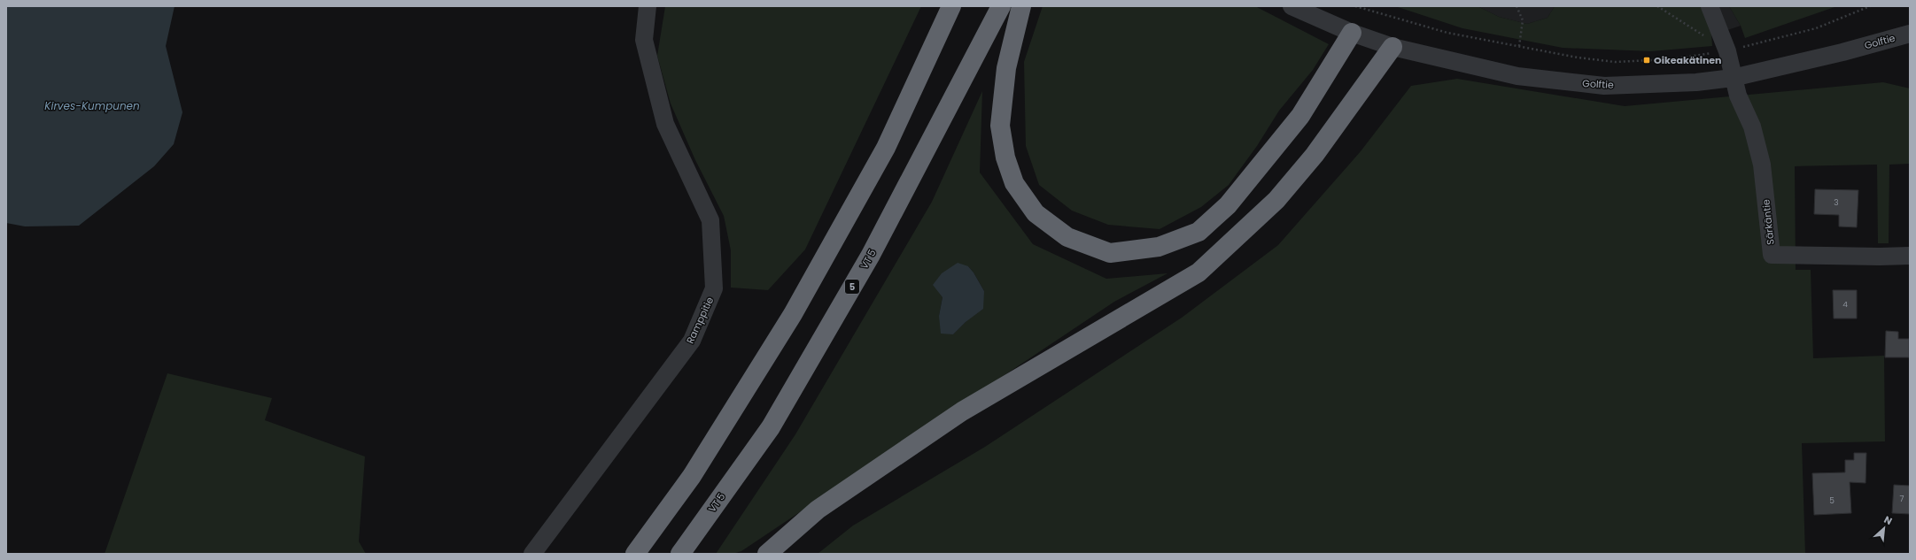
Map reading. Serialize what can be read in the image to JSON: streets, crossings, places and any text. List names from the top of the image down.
{
  "streets": {
    "highway": ["VT 5", "5"],
    "street": ["Golftie", "Särkäntie", "Ramppitie"]
  },
  "crossings": [
    ["Golftie", "Särkäntie"]
  ],
  "water": ["Kirves-Kumpunen"],
  "places": {
    "transit": ["Oikeakätinen"]
  },
  "house_numbers": [
    "3",
    "4",
    "7",
    "5"
  ],
  "north": "top right"
}
